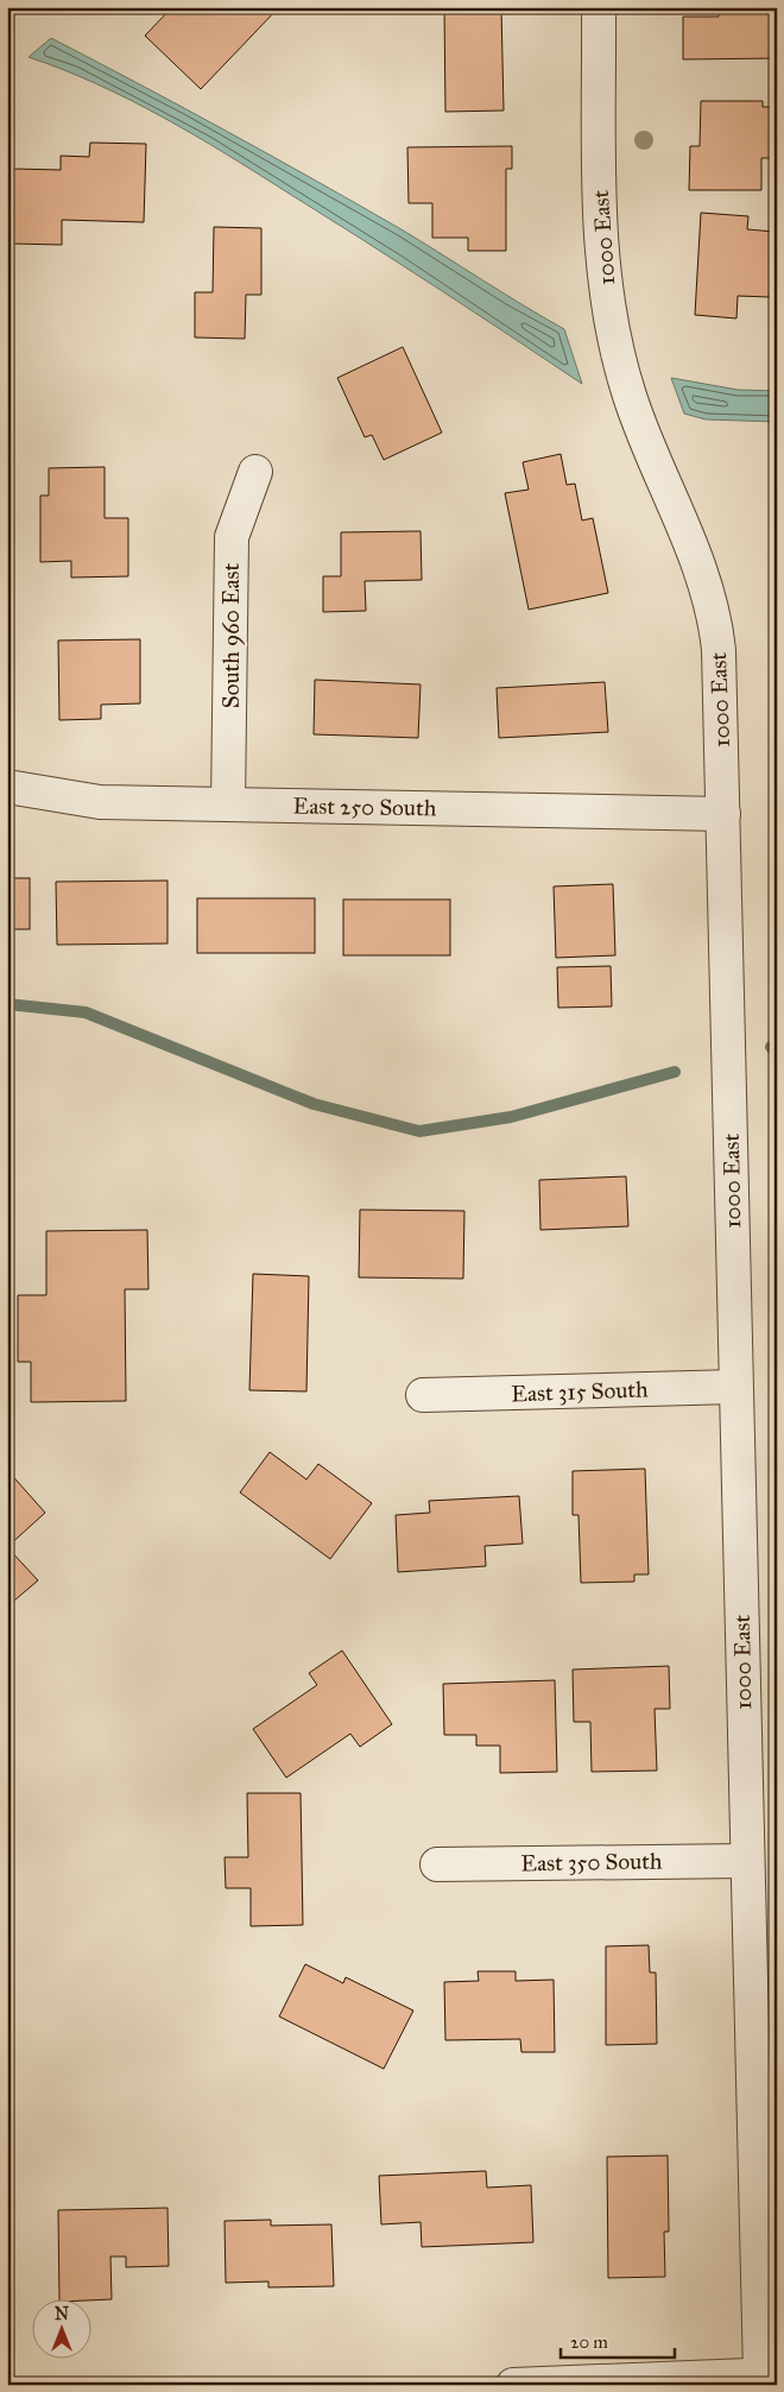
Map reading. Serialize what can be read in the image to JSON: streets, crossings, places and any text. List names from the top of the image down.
{
  "streets": {
    "street": [
      "1000 East",
      "South 960 East",
      "East 250 South",
      "East 315 South",
      "East 350 South"
    ]
  },
  "crossings": [
    ["1000 East", "East 250 South"],
    ["1000 East", "East 315 South"],
    ["1000 East", "East 350 South"],
    ["South 960 East", "East 250 South"]
  ],
  "scale_bar": "20 m",
  "north": "top"
}
